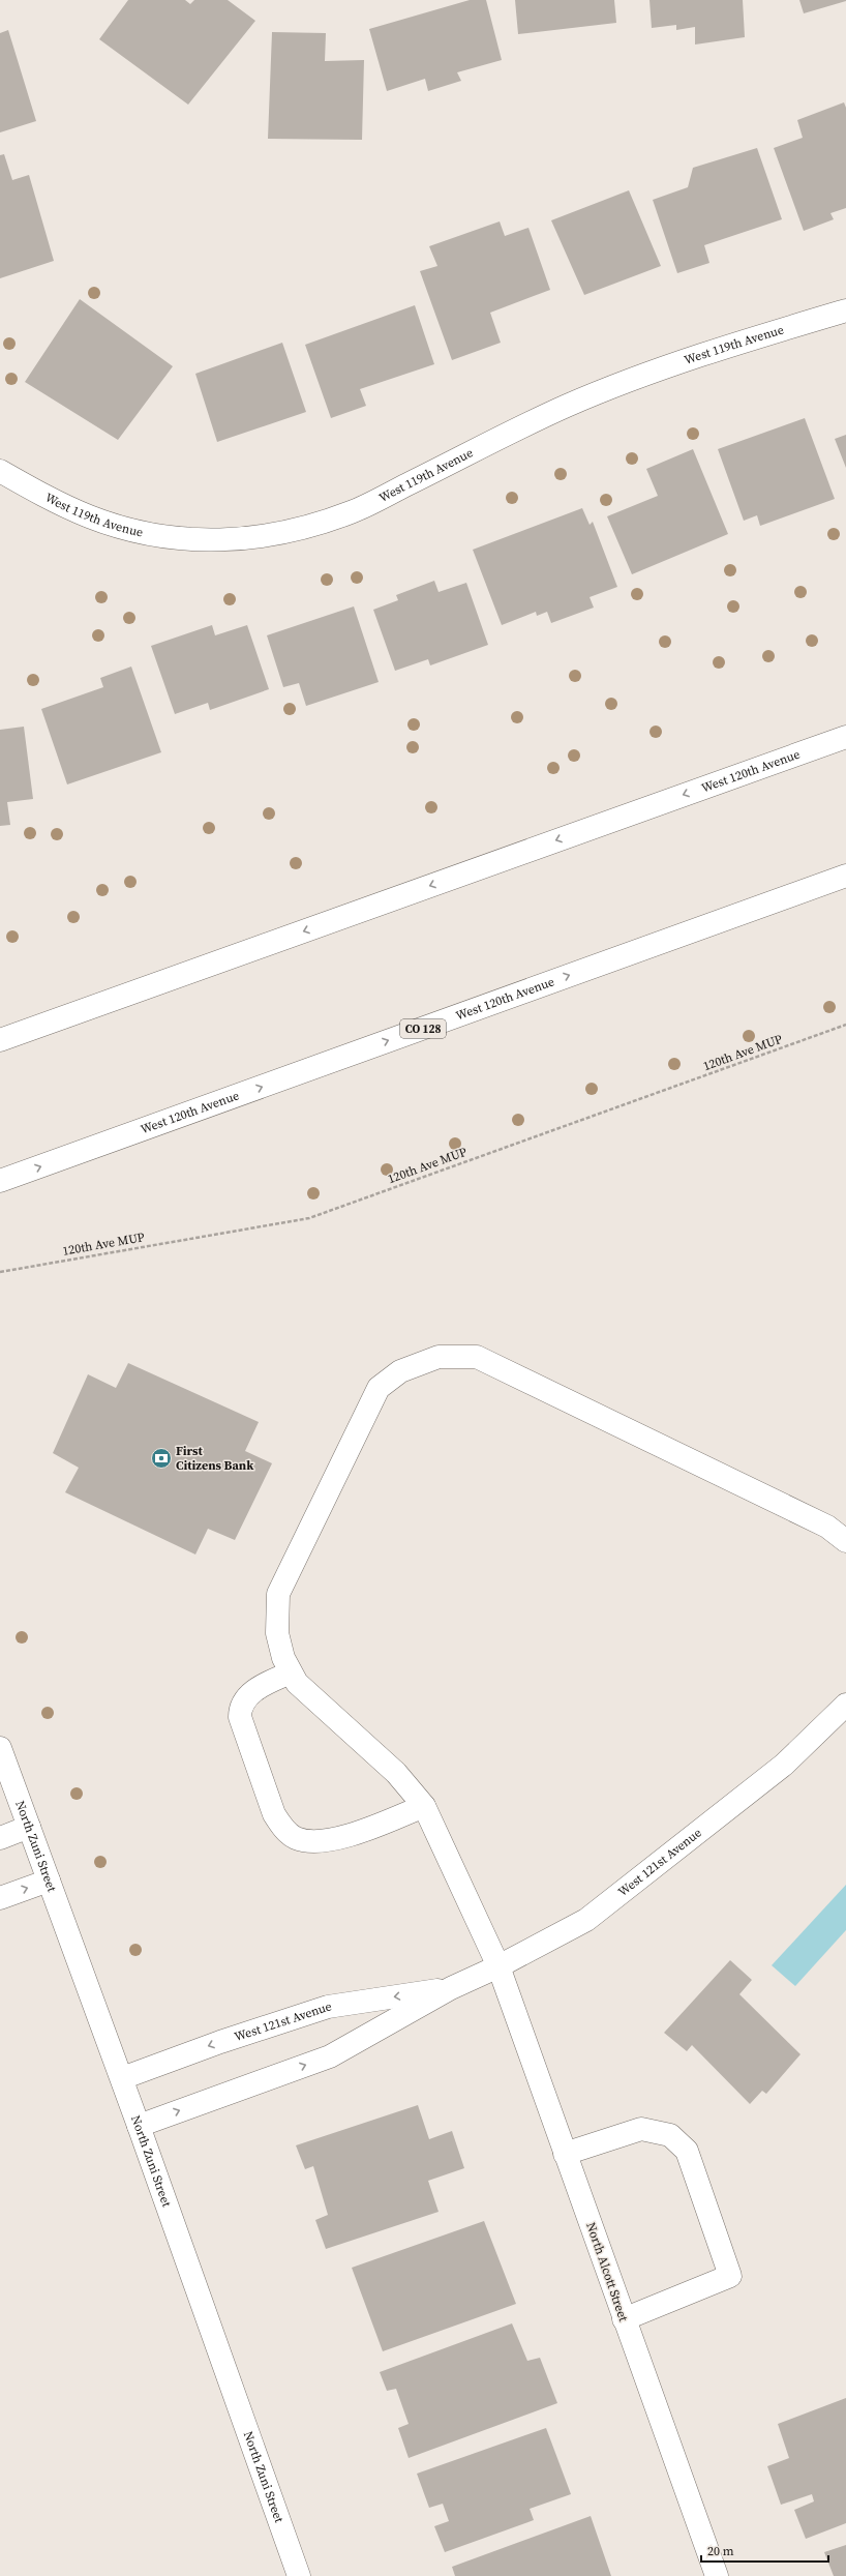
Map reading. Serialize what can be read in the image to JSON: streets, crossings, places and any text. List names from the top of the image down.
{
  "streets": {
    "street": [
      "West 119th Avenue",
      "West 120th Avenue",
      "CO 128",
      "North Zuni Street",
      "West 121st Avenue",
      "North Alcott Street"
    ],
    "path": ["120th Ave MUP"]
  },
  "crossings": [
    ["North Zuni Street", "West 121st Avenue"],
    ["West 121st Avenue", "North Alcott Street"]
  ],
  "places": {
    "bank": ["First Citizens Bank"]
  },
  "scale_bar": "20 m"
}
